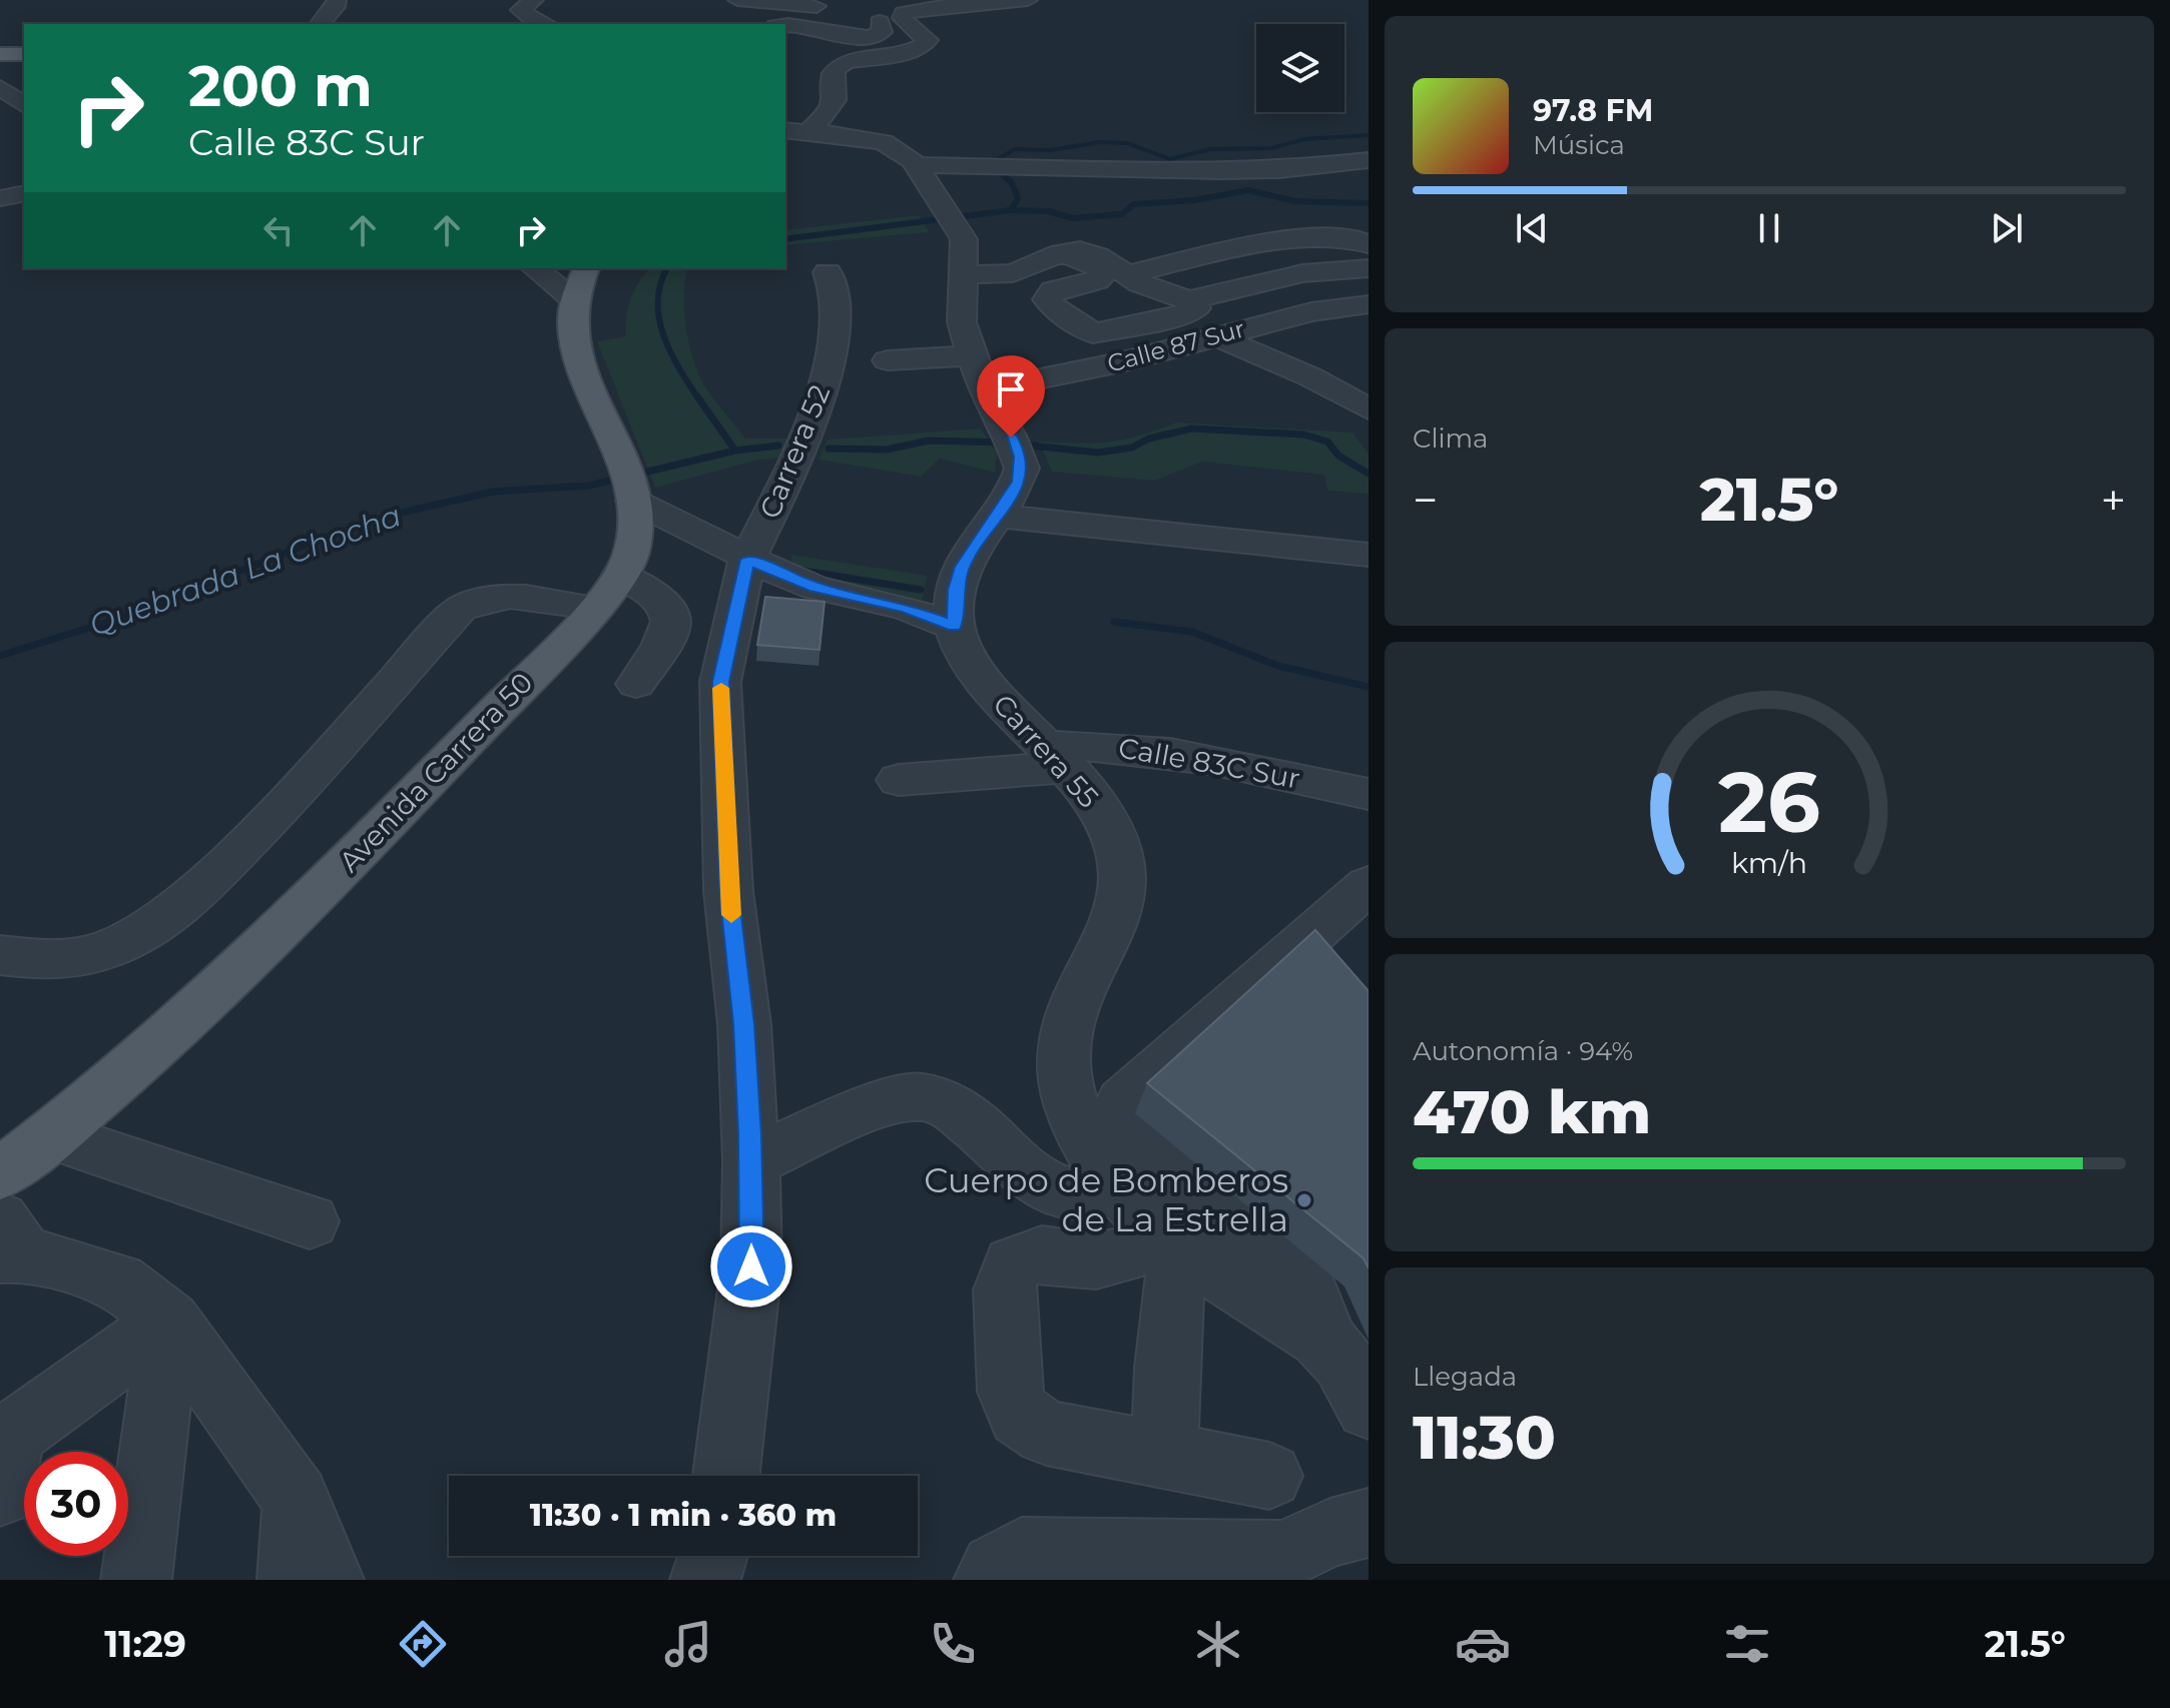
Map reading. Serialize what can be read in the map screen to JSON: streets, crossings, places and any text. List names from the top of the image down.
{
  "streets": {
    "main road": ["Avenida Carrera 50"],
    "street": [
      "Calle 87 Sur",
      "Carrera 52",
      "Carrera 55",
      "Calle 83C Sur"
    ]
  },
  "crossings": [
    ["Carrera 55", "Calle 83C Sur"]
  ],
  "water": ["Quebrada La Chocha"],
  "places": ["Cuerpo de Bomberos de La Estrella"],
  "page": {
    "turn": ["200 m", "Calle 83C Sur"],
    "song": ["97.8 FM", "Música"],
    "tile": [
      "Clima",
      ["Autonomía · 94%", "470 km"],
      ["Llegada", "11:30"]
    ],
    "heat": ["−", "21.5°", "+"],
    "limit": "30",
    "trip": "11:30 · 1 min · 360 m",
    "tabs": ["11:29", "21.5°"],
    "gauge": ["26", "km/h"]
  }
}
